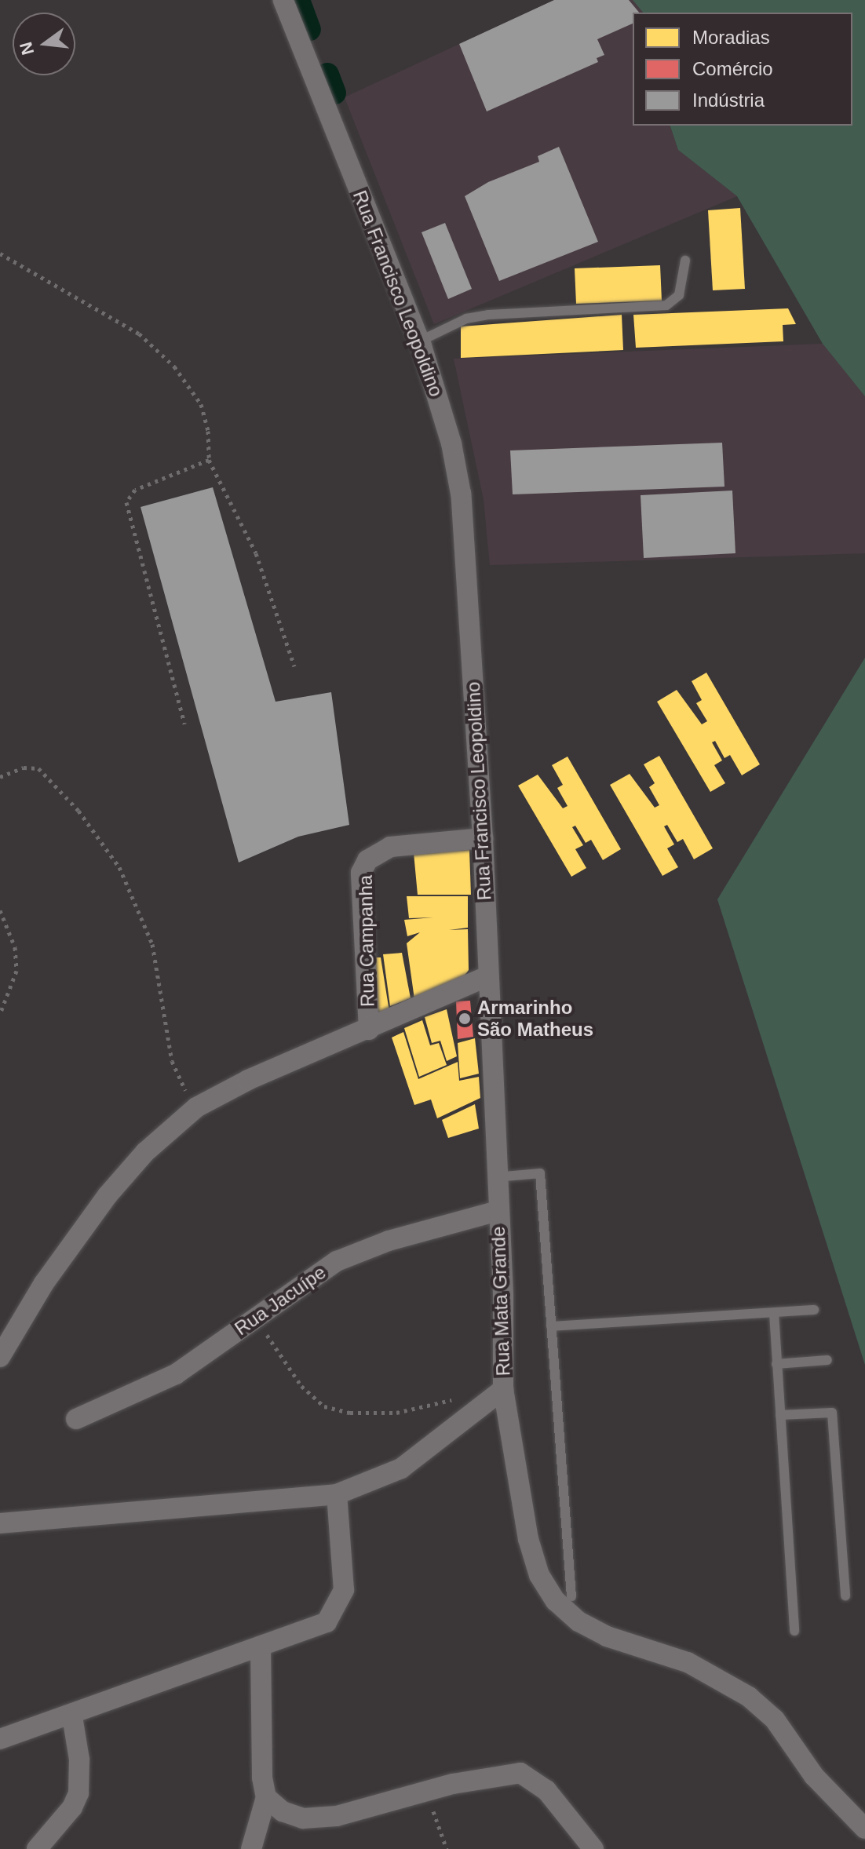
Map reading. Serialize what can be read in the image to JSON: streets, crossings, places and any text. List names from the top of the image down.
{
  "streets": {
    "street": [
      "Rua Francisco Leopoldino",
      "Rua Campanha",
      "Rua Jacuípe",
      "Rua Mata Grande"
    ]
  },
  "crossings": [
    ["Rua Francisco Leopoldino", "Rua Campanha"],
    ["Rua Francisco Leopoldino", "Rua Mata Grande"],
    ["Rua Jacuípe", "Rua Mata Grande"]
  ],
  "places": ["Armarinho São Matheus"],
  "legend": ["Moradias", "Comércio", "Indústria"],
  "north": "left"
}
